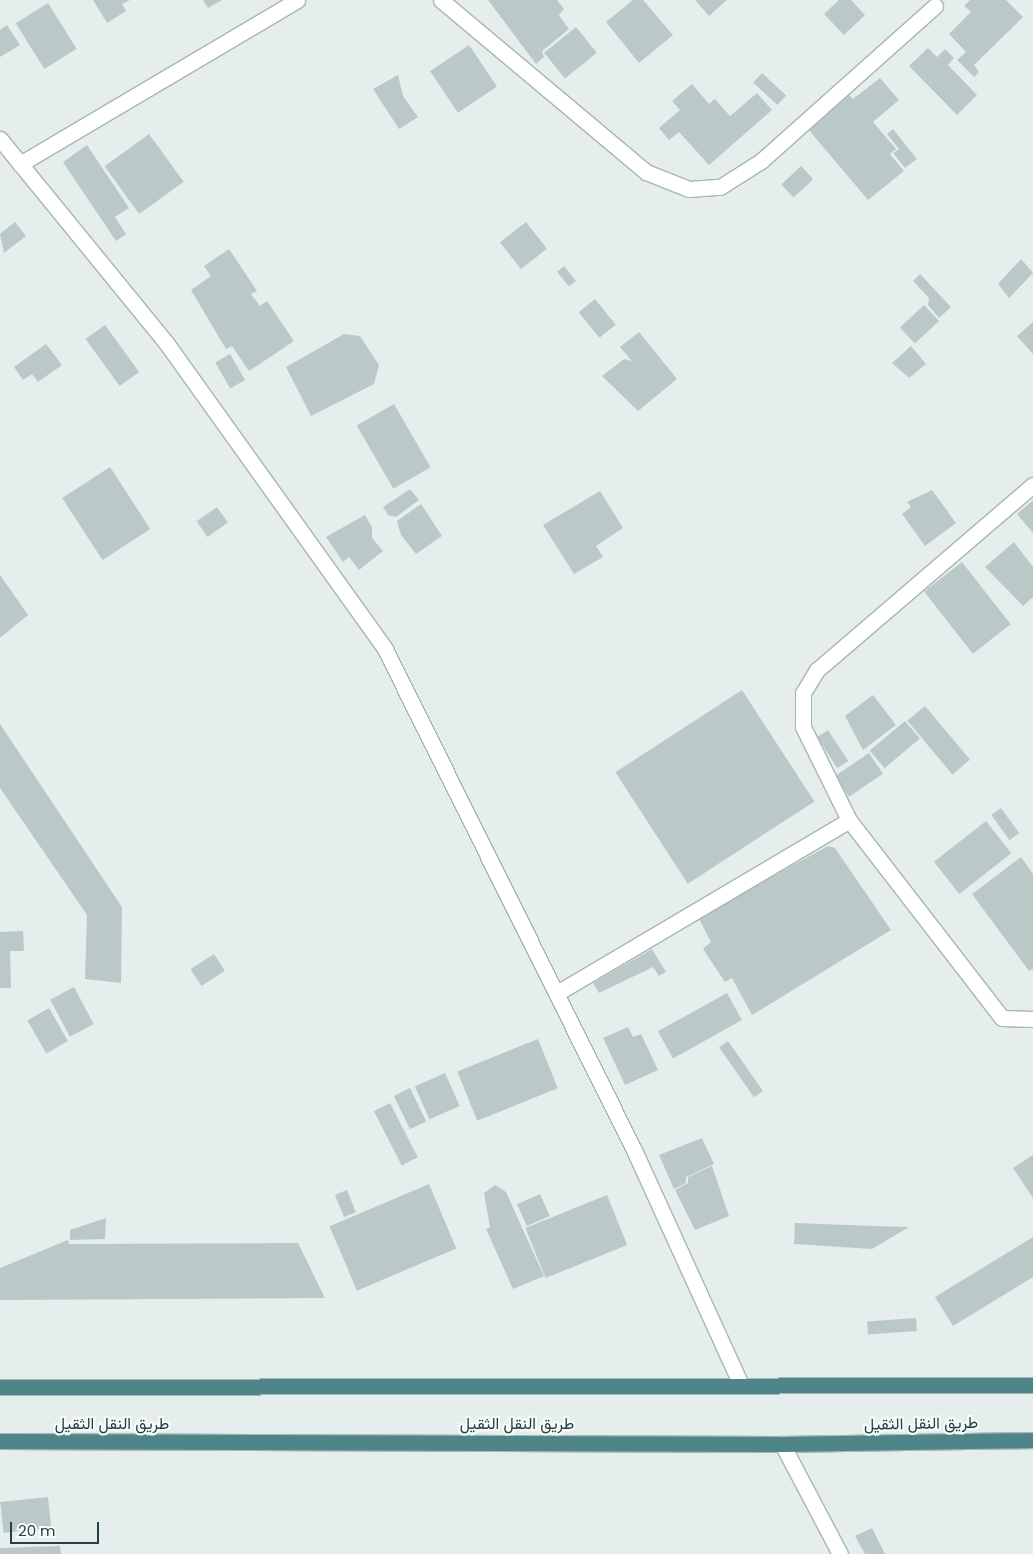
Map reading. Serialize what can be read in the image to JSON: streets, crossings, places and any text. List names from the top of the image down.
{
  "streets": {
    "highway": ["طريق النقل الثقيل"]
  },
  "scale_bar": "20 m"
}
